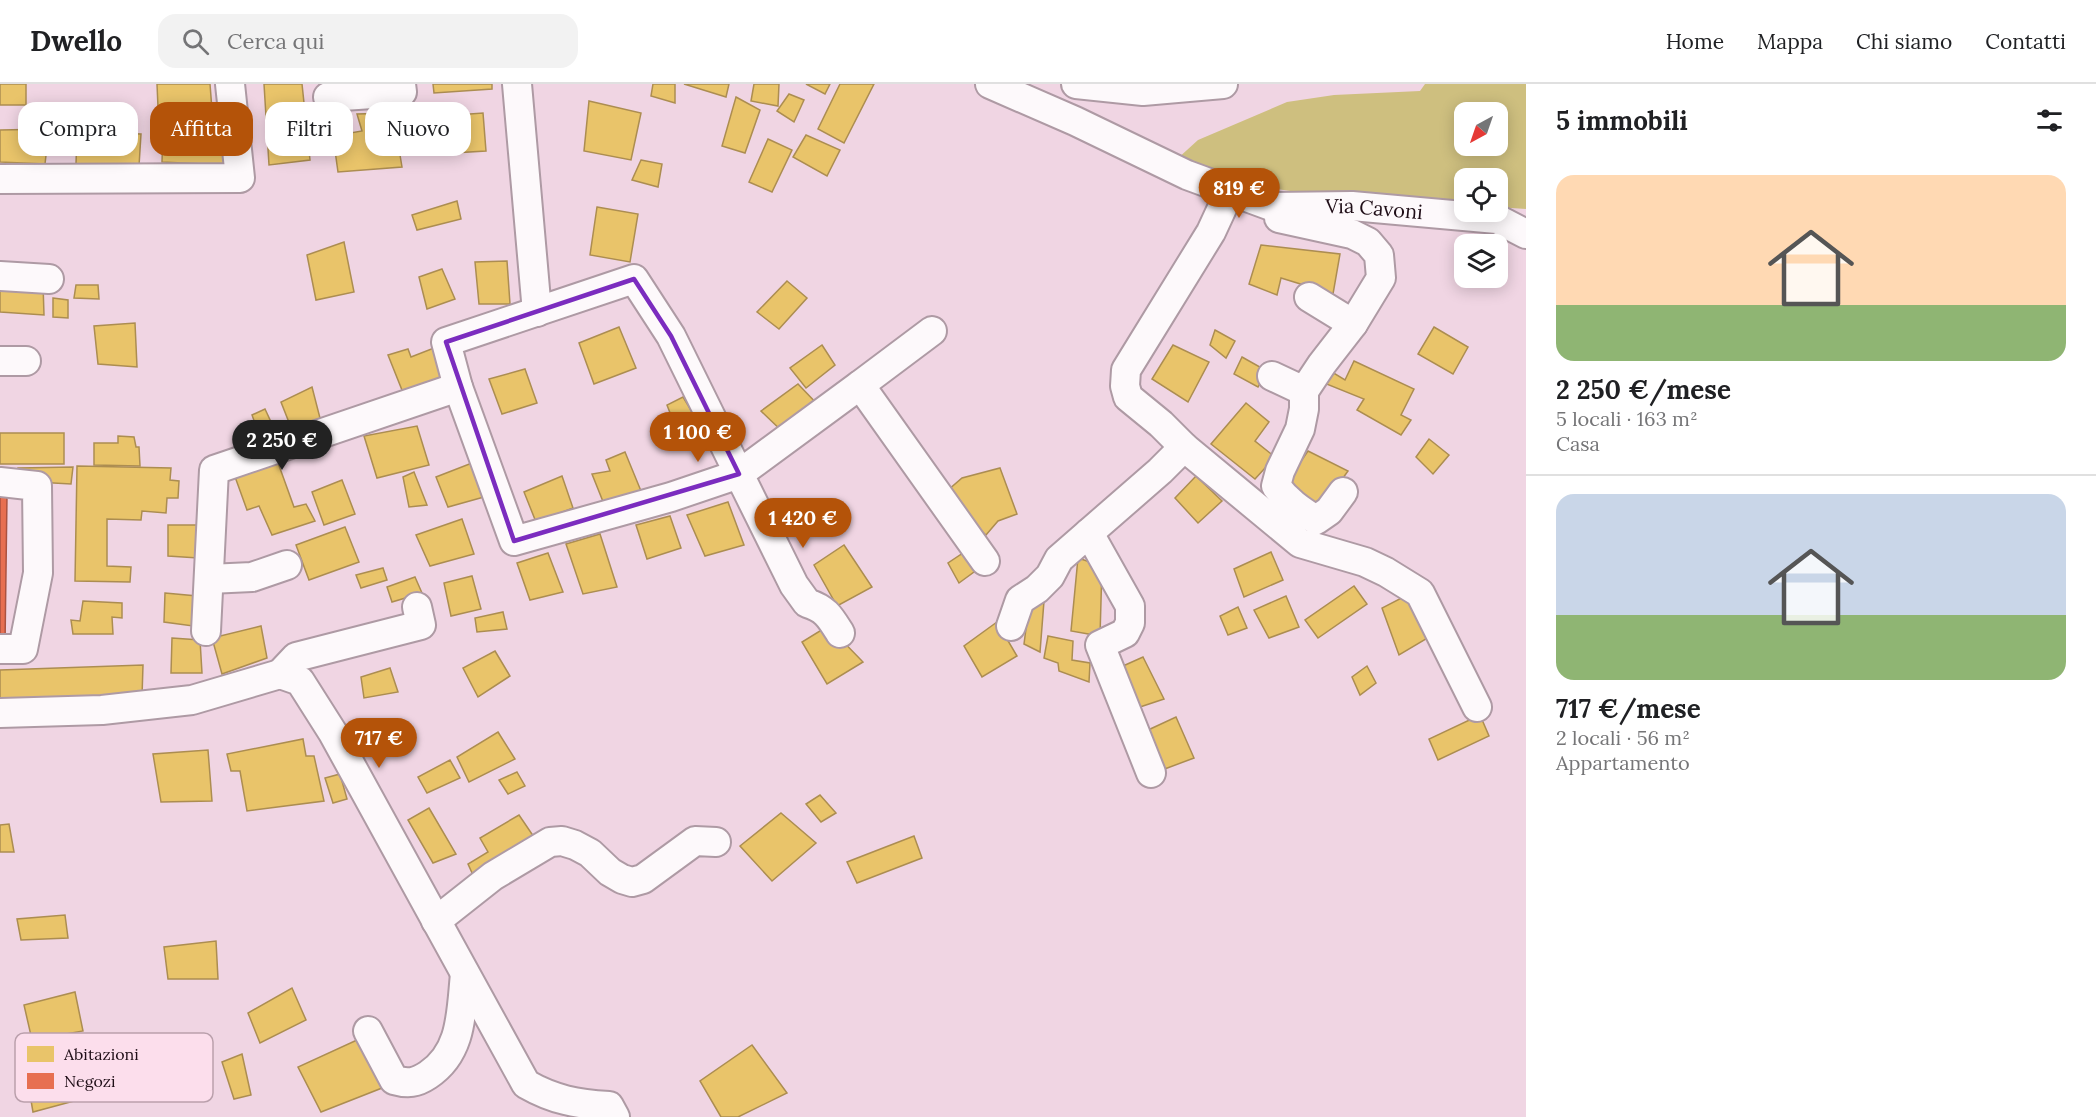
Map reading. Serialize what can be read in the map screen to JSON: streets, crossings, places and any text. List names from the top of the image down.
{
  "streets": {
    "street": ["Via Cavoni"]
  },
  "legend": ["Abitazioni", "Negozi"],
  "north": "bottom left",
  "page": {
    "header": "Dwello",
    "search": "Cerca qui",
    "nav": [
      "Home",
      "Mappa",
      "Chi siamo",
      "Contatti"
    ],
    "heading": "5 immobili",
    "chip": [
      "Compra",
      "Affitta",
      "Filtri",
      "Nuovo"
    ],
    "list": [
      {
        "name": "2 250 €/mese",
        "note": "5 locali · 163 m² · Casa"
      },
      {
        "name": "717 €/mese",
        "note": "2 locali · 56 m² · Appartamento"
      }
    ],
    "price": [
      "819 €",
      "1 100 €",
      "2 250 €",
      "1 420 €",
      "717 €"
    ]
  }
}
